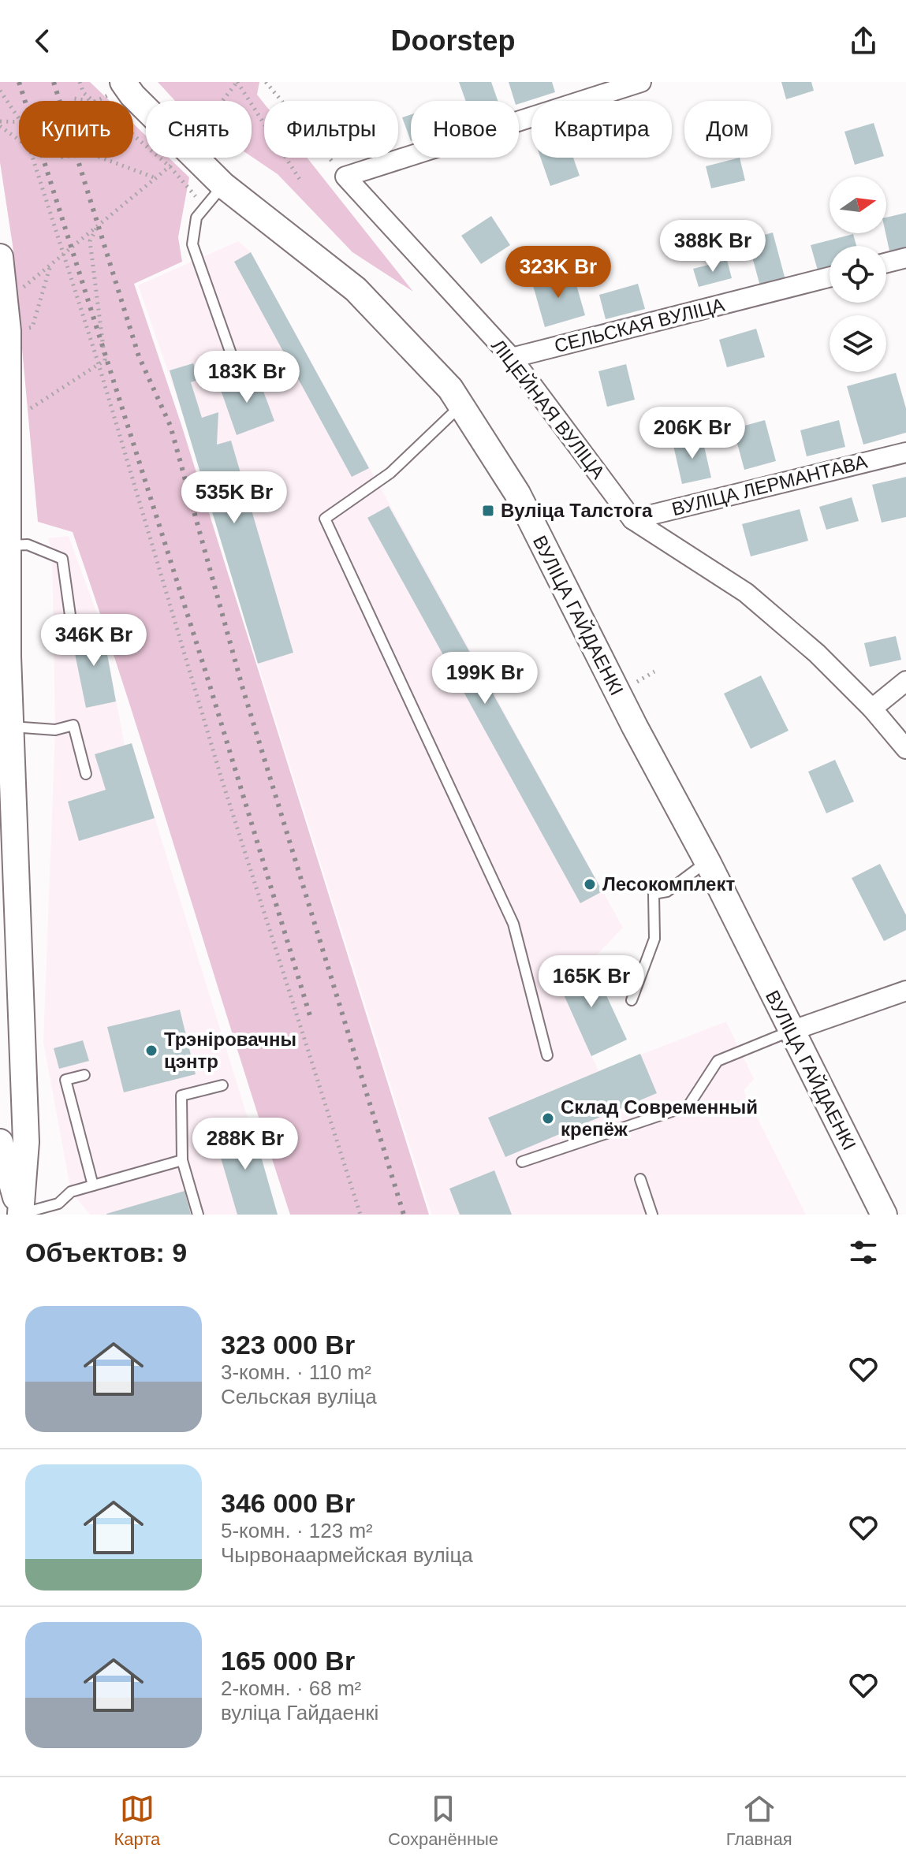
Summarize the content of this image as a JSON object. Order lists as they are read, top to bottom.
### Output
{
  "streets": {
    "street": [
      "СЕЛЬСКАЯ ВУЛІЦА",
      "ЛІЦЕЙНАЯ ВУЛІЦА",
      "ВУЛІЦА ЛЕРМАНТАВА",
      "ВУЛІЦА ГАЙДАЕНКІ"
    ]
  },
  "crossings": [
    ["СЕЛЬСКАЯ ВУЛІЦА", "ЛІЦЕЙНАЯ ВУЛІЦА"],
    ["ЛІЦЕЙНАЯ ВУЛІЦА", "ВУЛІЦА ЛЕРМАНТАВА"]
  ],
  "places": {
    "transit": ["Вуліца Талстога"],
    "other": ["Лесокомплект", "Трэніровачны цэнтр", "Склад Современный крепёж"]
  },
  "north": "right",
  "page": {
    "header": "Doorstep",
    "chip": [
      "Купить",
      "Снять",
      "Фильтры",
      "Новое",
      "Квартира",
      "Дом"
    ],
    "price": [
      "388K Br",
      "323K Br",
      "183K Br",
      "206K Br",
      "535K Br",
      "346K Br",
      "199K Br",
      "165K Br",
      "288K Br"
    ],
    "heading": "Объектов: 9",
    "list": [
      {
        "name": "323 000 Br",
        "note": "3-комн. · 110 m² · Сельская вуліца"
      },
      {
        "name": "346 000 Br",
        "note": "5-комн. · 123 m² · Чырвонаармейская вуліца"
      },
      {
        "name": "165 000 Br",
        "note": "2-комн. · 68 m² · вуліца Гайдаенкі"
      }
    ],
    "tabs": ["Карта", "Сохранённые", "Главная"]
  }
}
